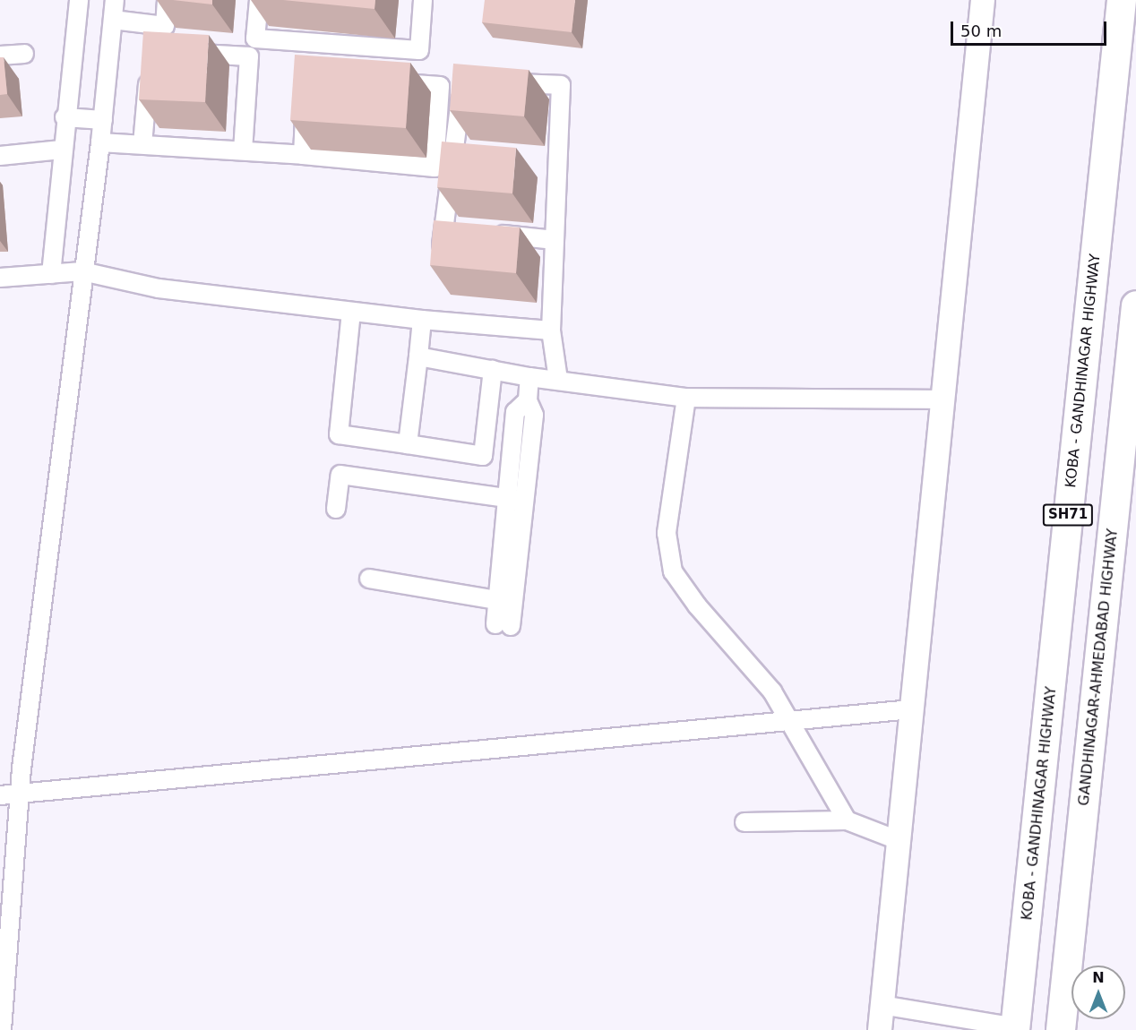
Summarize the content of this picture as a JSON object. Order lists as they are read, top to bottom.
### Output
{
  "streets": {
    "main road": ["KOBA - GANDHINAGAR HIGHWAY", "SH71", "GANDHINAGAR-AHMEDABAD HIGHWAY"]
  },
  "scale_bar": "50 m",
  "north": "top"
}
